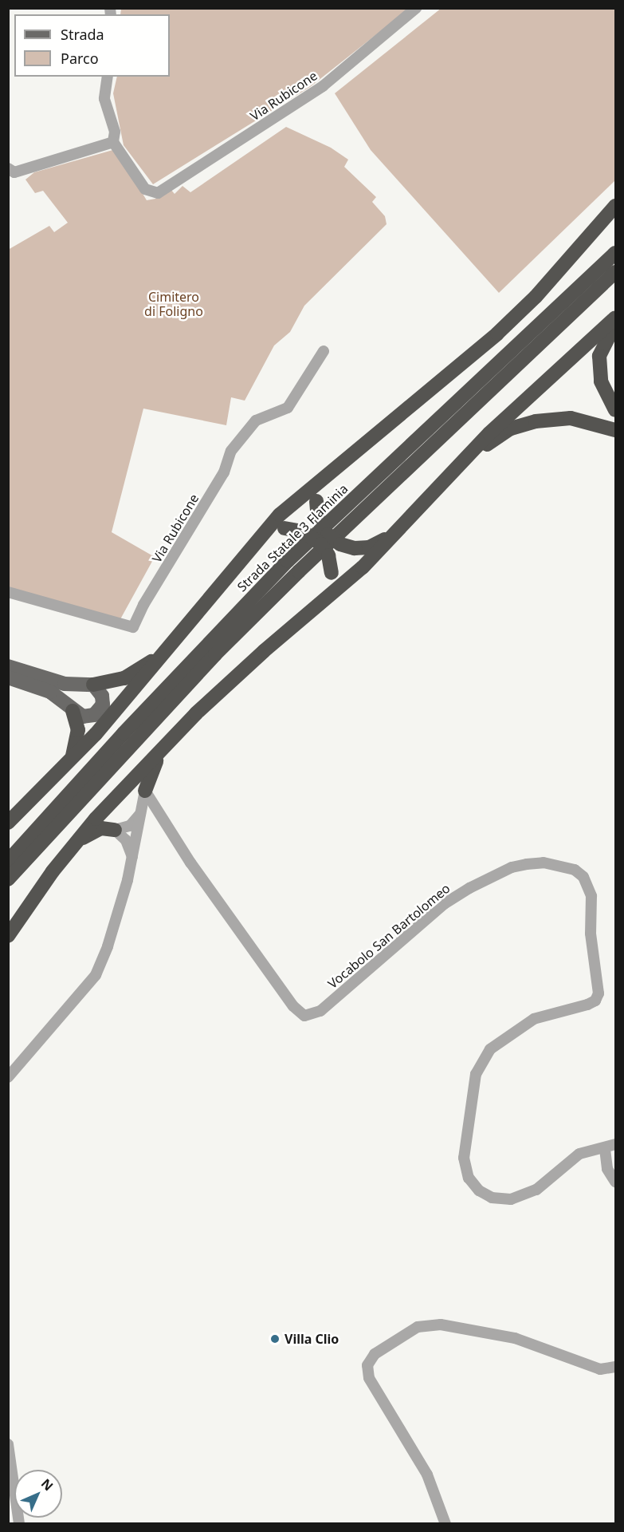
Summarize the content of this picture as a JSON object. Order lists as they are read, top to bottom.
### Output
{
  "streets": {
    "highway": ["Strada Statale 3 Flaminia"],
    "street": ["Via Rubicone", "Vocabolo San Bartolomeo"]
  },
  "parks": ["Cimitero di Foligno"],
  "places": ["Villa Clio"],
  "legend": ["Strada", "Parco"],
  "north": "top right"
}
